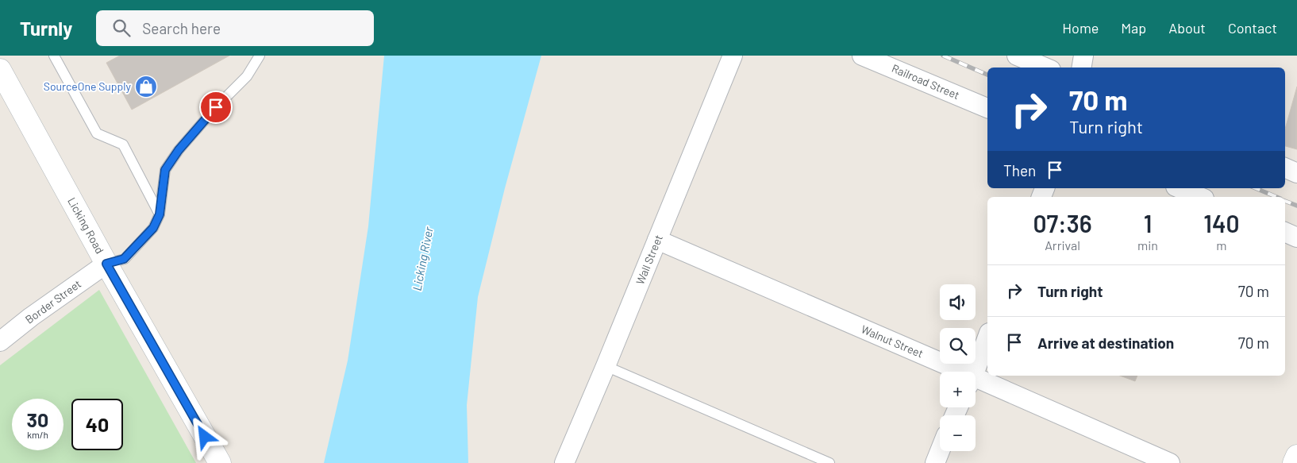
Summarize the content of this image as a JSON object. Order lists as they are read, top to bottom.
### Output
{
  "streets": {
    "street": [
      "Railroad Street",
      "Licking Road",
      "Wall Street",
      "Border Street",
      "Walnut Street"
    ]
  },
  "crossings": [
    ["Licking Road", "Border Street"],
    ["Wall Street", "Walnut Street"]
  ],
  "water": ["Licking River"],
  "places": {
    "shop": ["SourceOne Supply"]
  },
  "page": {
    "header": "Turnly",
    "search": "Search here",
    "nav": [
      "Home",
      "Map",
      "About",
      "Contact"
    ],
    "turn": ["70 m", "Turn right"],
    "then": "Then",
    "eta": [
      "07:36",
      "Arrival",
      "1",
      "min",
      "140",
      "m"
    ],
    "list": [
      {
        "name": "Turn right",
        "value": "70 m"
      },
      {
        "name": "Arrive at destination",
        "value": "70 m"
      }
    ],
    "map_buttons": ["+", "−"],
    "speed": "30 km/h",
    "limit": "40"
  }
}
